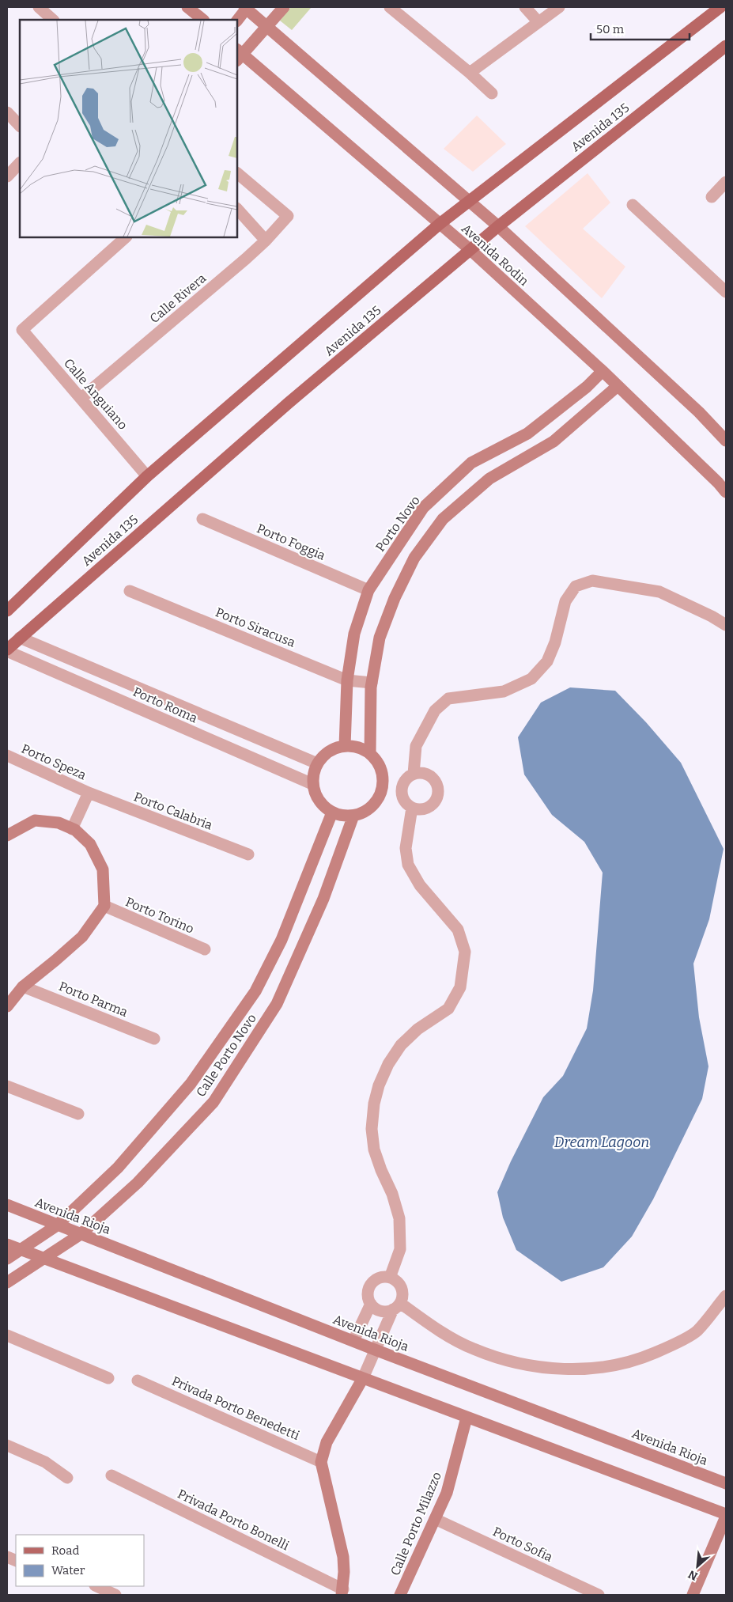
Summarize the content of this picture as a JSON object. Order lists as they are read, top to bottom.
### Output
{
  "streets": {
    "main road": ["Avenida 135"],
    "street": [
      "Avenida Rodin",
      "Calle Rivera",
      "Calle Anguiano",
      "Porto Novo",
      "Porto Foggia",
      "Porto Siracusa",
      "Porto Roma",
      "Porto Speza",
      "Porto Calabria",
      "Porto Torino",
      "Porto Parma",
      "Calle Porto Novo",
      "Avenida Rioja",
      "Privada Porto Benedetti",
      "Privada Porto Bonelli",
      "Calle Porto Milazzo",
      "Porto Sofia"
    ]
  },
  "crossings": [
    ["Avenida 135", "Avenida Rodin"],
    ["Avenida 135", "Calle Anguiano"],
    ["Avenida 135", "Porto Roma"],
    ["Avenida Rodin", "Porto Novo"],
    ["Calle Rivera", "Calle Anguiano"],
    ["Porto Novo", "Porto Foggia"],
    ["Porto Novo", "Porto Siracusa"],
    ["Porto Novo", "Porto Roma"],
    ["Porto Novo", "Calle Porto Novo"],
    ["Porto Roma", "Calle Porto Novo"],
    ["Porto Speza", "Porto Calabria"],
    ["Calle Porto Novo", "Avenida Rioja"],
    ["Calle Porto Milazzo", "Porto Sofia"]
  ],
  "water": ["Dream Lagoon"],
  "legend": ["Road", "Water"],
  "scale_bar": "50 m",
  "north": "bottom left"
}
